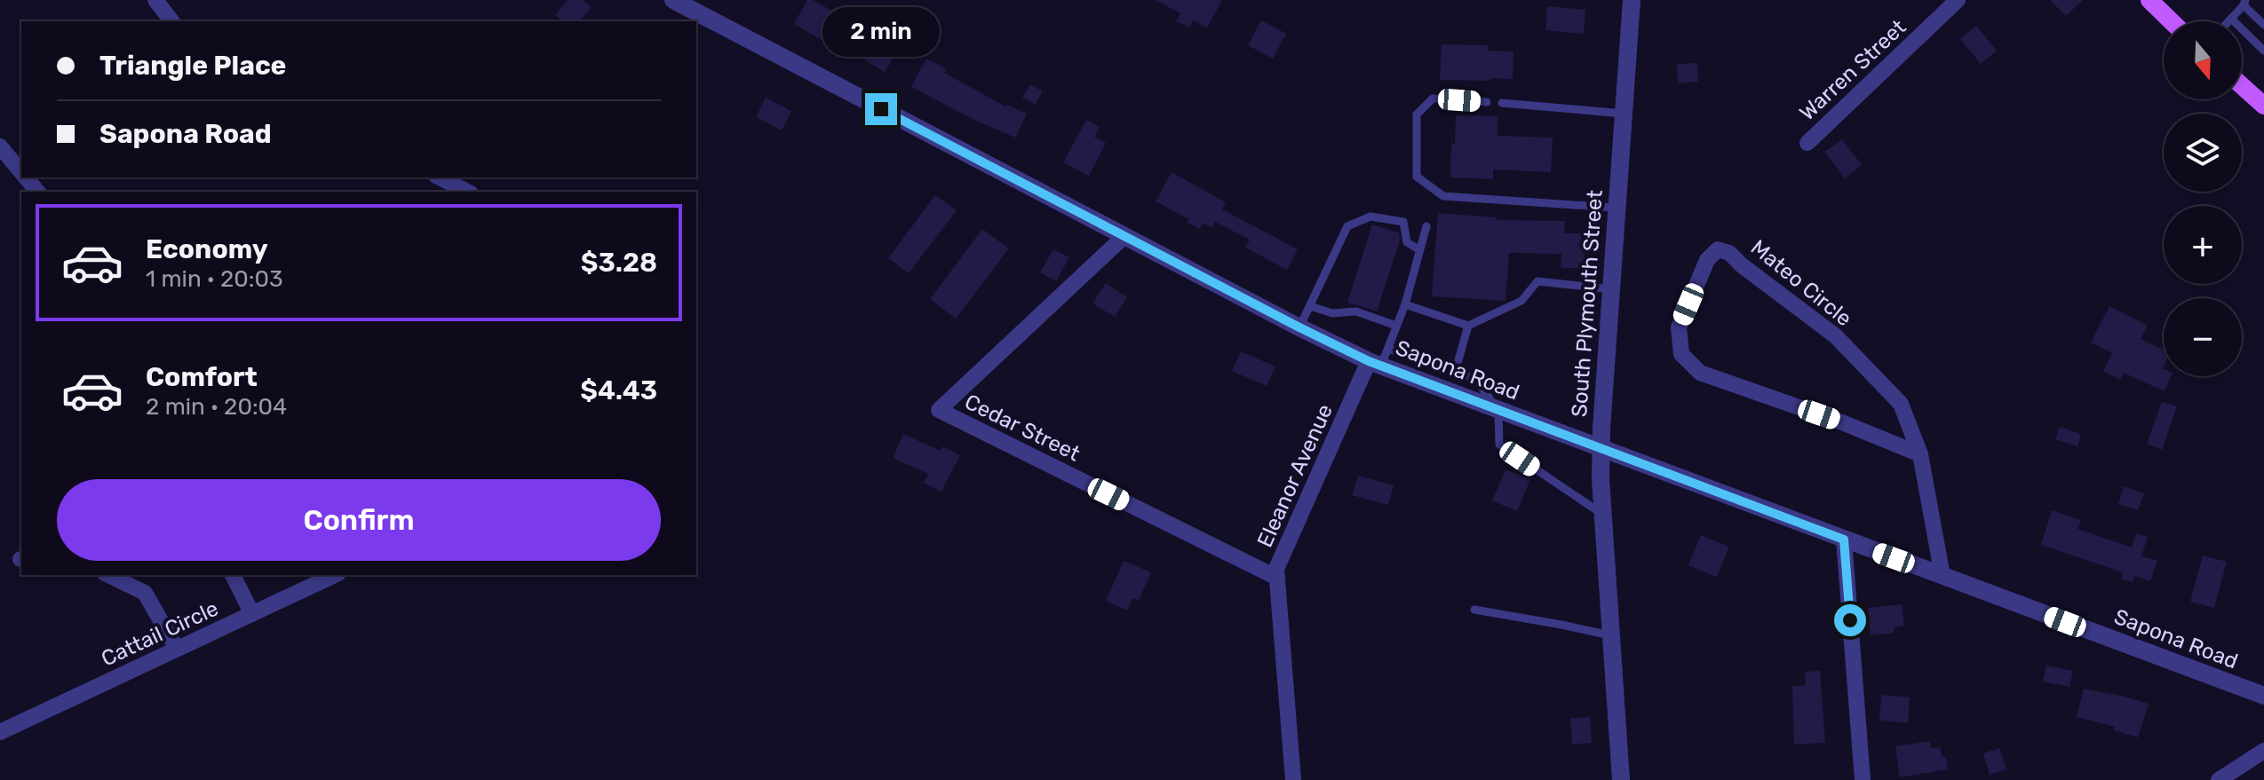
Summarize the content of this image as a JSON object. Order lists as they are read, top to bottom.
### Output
{
  "streets": {
    "street": [
      "Warren Street",
      "Mateo Circle",
      "South Plymouth Street",
      "Sapona Road",
      "Cedar Street",
      "Eleanor Avenue",
      "Cattail Circle"
    ]
  },
  "crossings": [
    ["Mateo Circle", "Sapona Road"],
    ["South Plymouth Street", "Sapona Road"],
    ["Sapona Road", "Cedar Street"],
    ["Sapona Road", "Eleanor Avenue"],
    ["Cedar Street", "Eleanor Avenue"]
  ],
  "north": "bottom",
  "page": {
    "bubble": "2 min",
    "map_buttons": ["+", "−"],
    "banner": ["Triangle Place", "Sapona Road"],
    "list": [
      {
        "name": "Economy",
        "note": "1 min · 20:03",
        "value": "$3.28"
      },
      {
        "name": "Comfort",
        "note": "2 min · 20:04",
        "value": "$4.43"
      }
    ],
    "buttons": "Confirm"
  }
}
